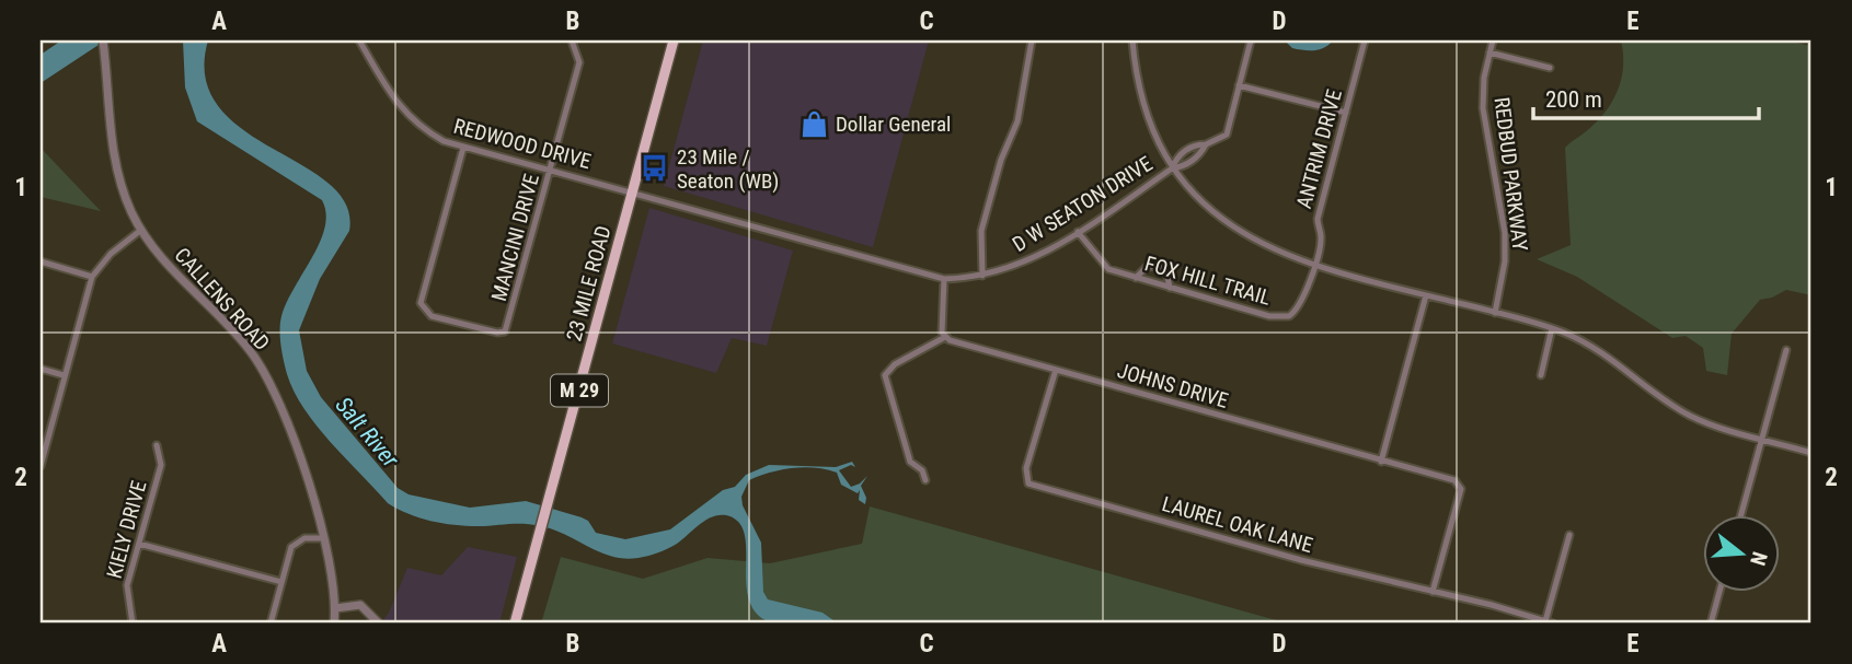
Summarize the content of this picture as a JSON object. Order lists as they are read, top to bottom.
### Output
{
  "streets": {
    "main road": ["23 MILE ROAD", "M 29"],
    "street": [
      "REDWOOD DRIVE",
      "ANTRIM DRIVE",
      "REDBUD PARKWAY",
      "D W SEATON DRIVE",
      "MANCINI DRIVE",
      "FOX HILL TRAIL",
      "CALLENS ROAD",
      "JOHNS DRIVE",
      "LAUREL OAK LANE",
      "KIELY DRIVE"
    ]
  },
  "crossings": [
    ["REDWOOD DRIVE", "D W SEATON DRIVE"],
    ["REDWOOD DRIVE", "MANCINI DRIVE"],
    ["REDWOOD DRIVE", "23 MILE ROAD"],
    ["ANTRIM DRIVE", "D W SEATON DRIVE"],
    ["ANTRIM DRIVE", "FOX HILL TRAIL"],
    ["REDBUD PARKWAY", "D W SEATON DRIVE"],
    ["D W SEATON DRIVE", "FOX HILL TRAIL"],
    ["D W SEATON DRIVE", "23 MILE ROAD"],
    ["JOHNS DRIVE", "LAUREL OAK LANE"]
  ],
  "water": ["Salt River"],
  "places": {
    "shop": ["Dollar General"],
    "bus stop": ["23 Mile / Seaton (WB)"]
  },
  "scale_bar": "200 m",
  "north": "right",
  "grid": {
    "columns": [
      "A",
      "B",
      "C",
      "D",
      "E"
    ],
    "rows": ["1", "2"]
  }
}
